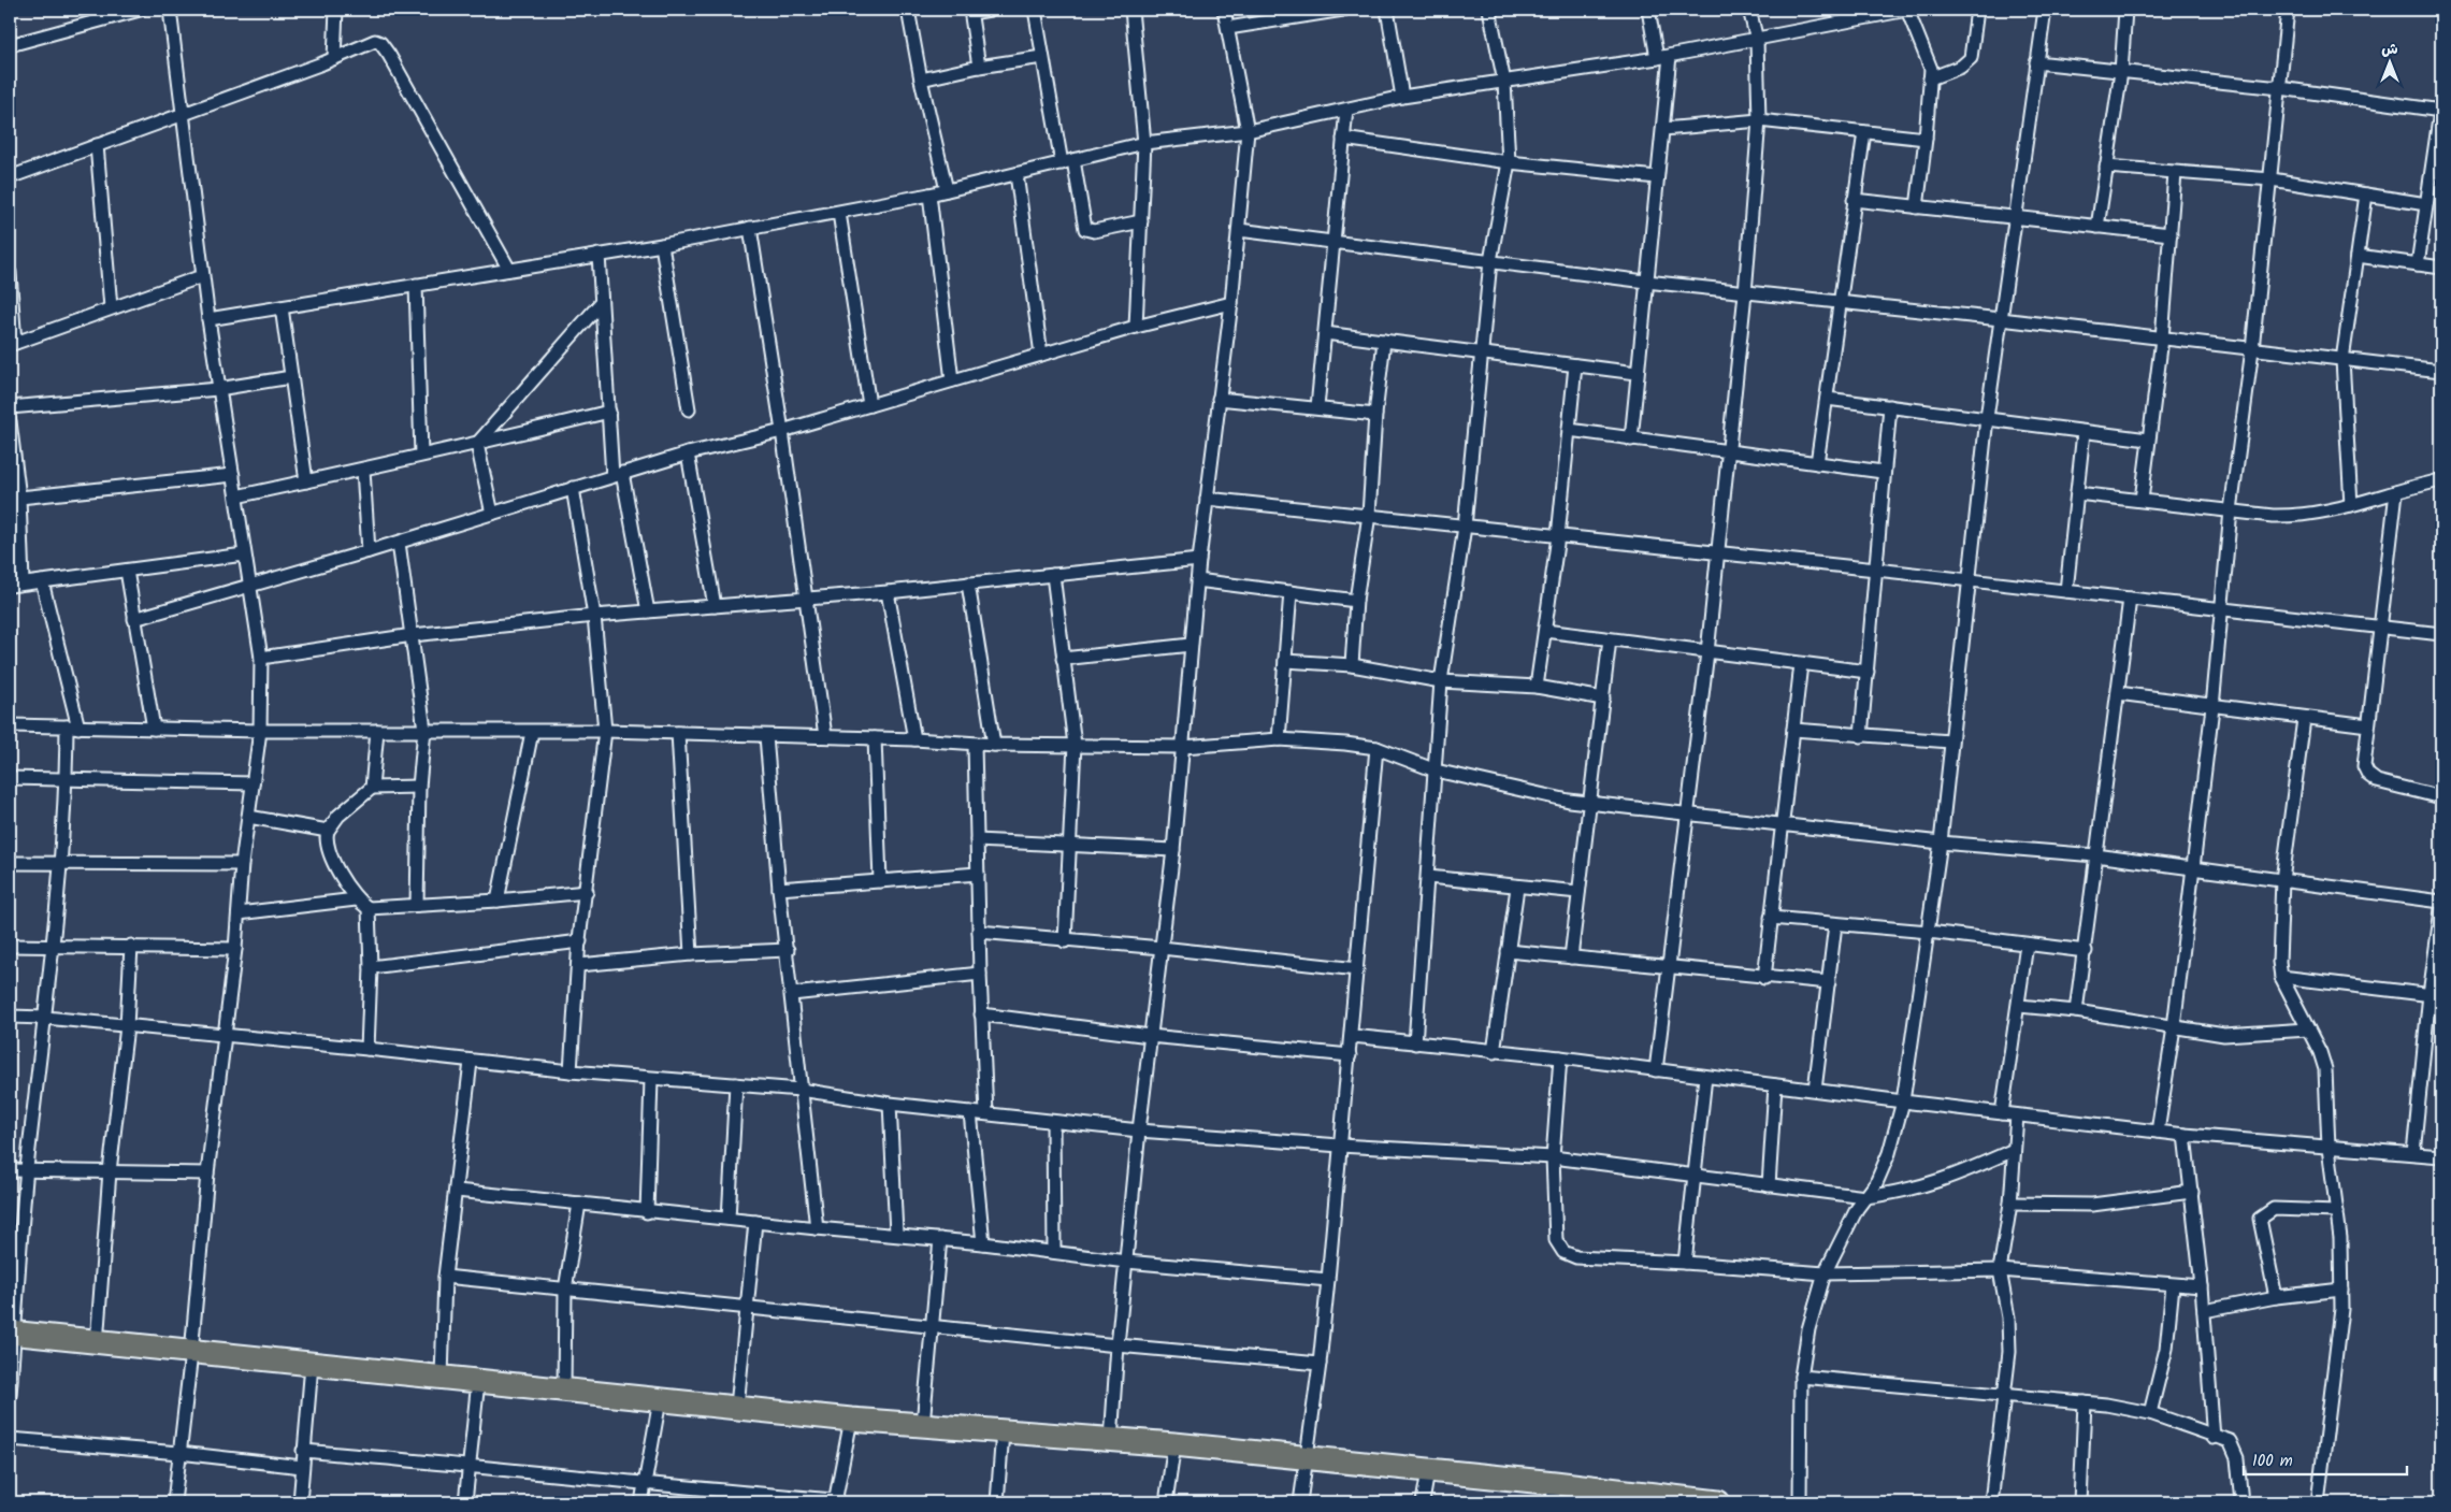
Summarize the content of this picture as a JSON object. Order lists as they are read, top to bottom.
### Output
{
  "scale_bar": "100 m",
  "north": "top"
}
